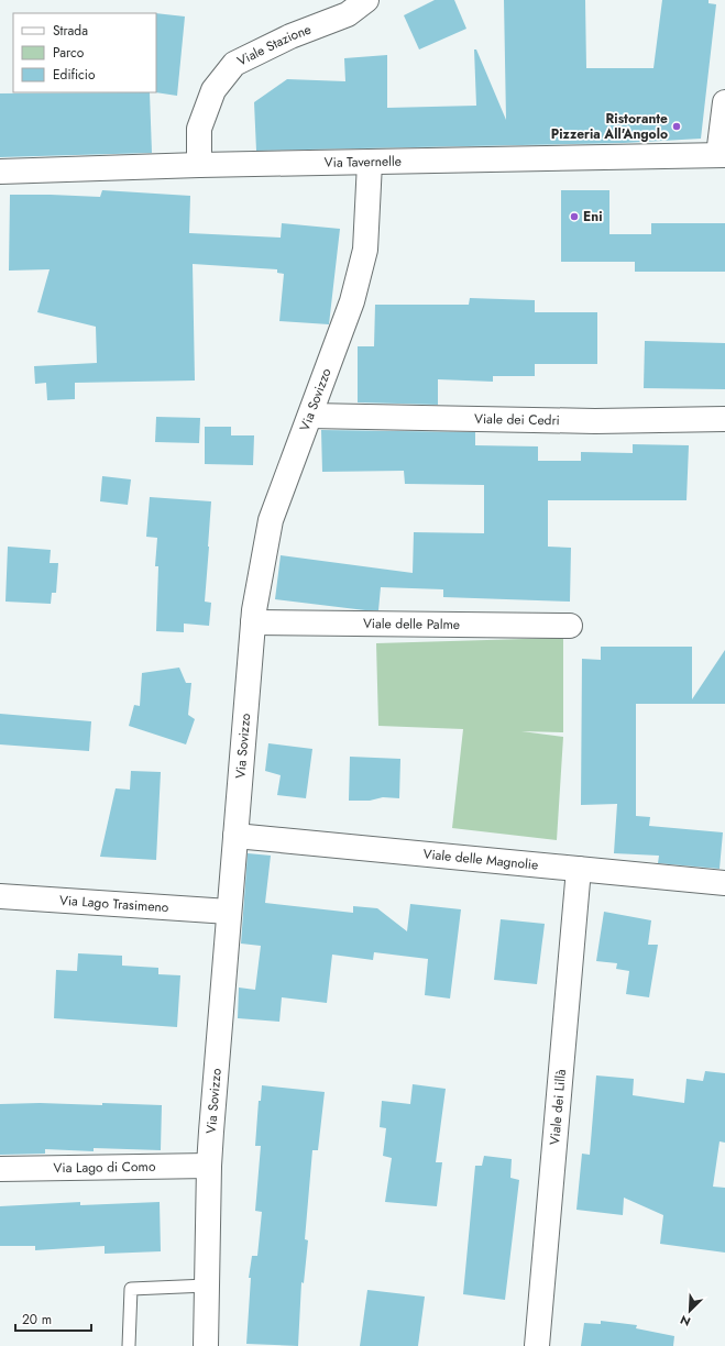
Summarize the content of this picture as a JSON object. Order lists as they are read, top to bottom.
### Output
{
  "streets": {
    "street": [
      "Viale Stazione",
      "Via Tavernelle",
      "Via Sovizzo",
      "Viale dei Cedri",
      "Viale delle Palme",
      "Viale delle Magnolie",
      "Via Lago Trasimeno",
      "Viale dei Lillà",
      "Via Lago di Como"
    ]
  },
  "crossings": [
    ["Viale Stazione", "Via Tavernelle"],
    ["Via Tavernelle", "Via Sovizzo"],
    ["Via Sovizzo", "Viale dei Cedri"],
    ["Via Sovizzo", "Viale delle Palme"],
    ["Via Sovizzo", "Viale delle Magnolie"],
    ["Via Sovizzo", "Via Lago Trasimeno"],
    ["Via Sovizzo", "Via Lago di Como"],
    ["Viale delle Magnolie", "Viale dei Lillà"]
  ],
  "places": ["Ristorante Pizzeria All'Angolo", "Eni"],
  "legend": ["Strada", "Parco", "Edificio"],
  "scale_bar": "20 m",
  "north": "bottom left"
}
